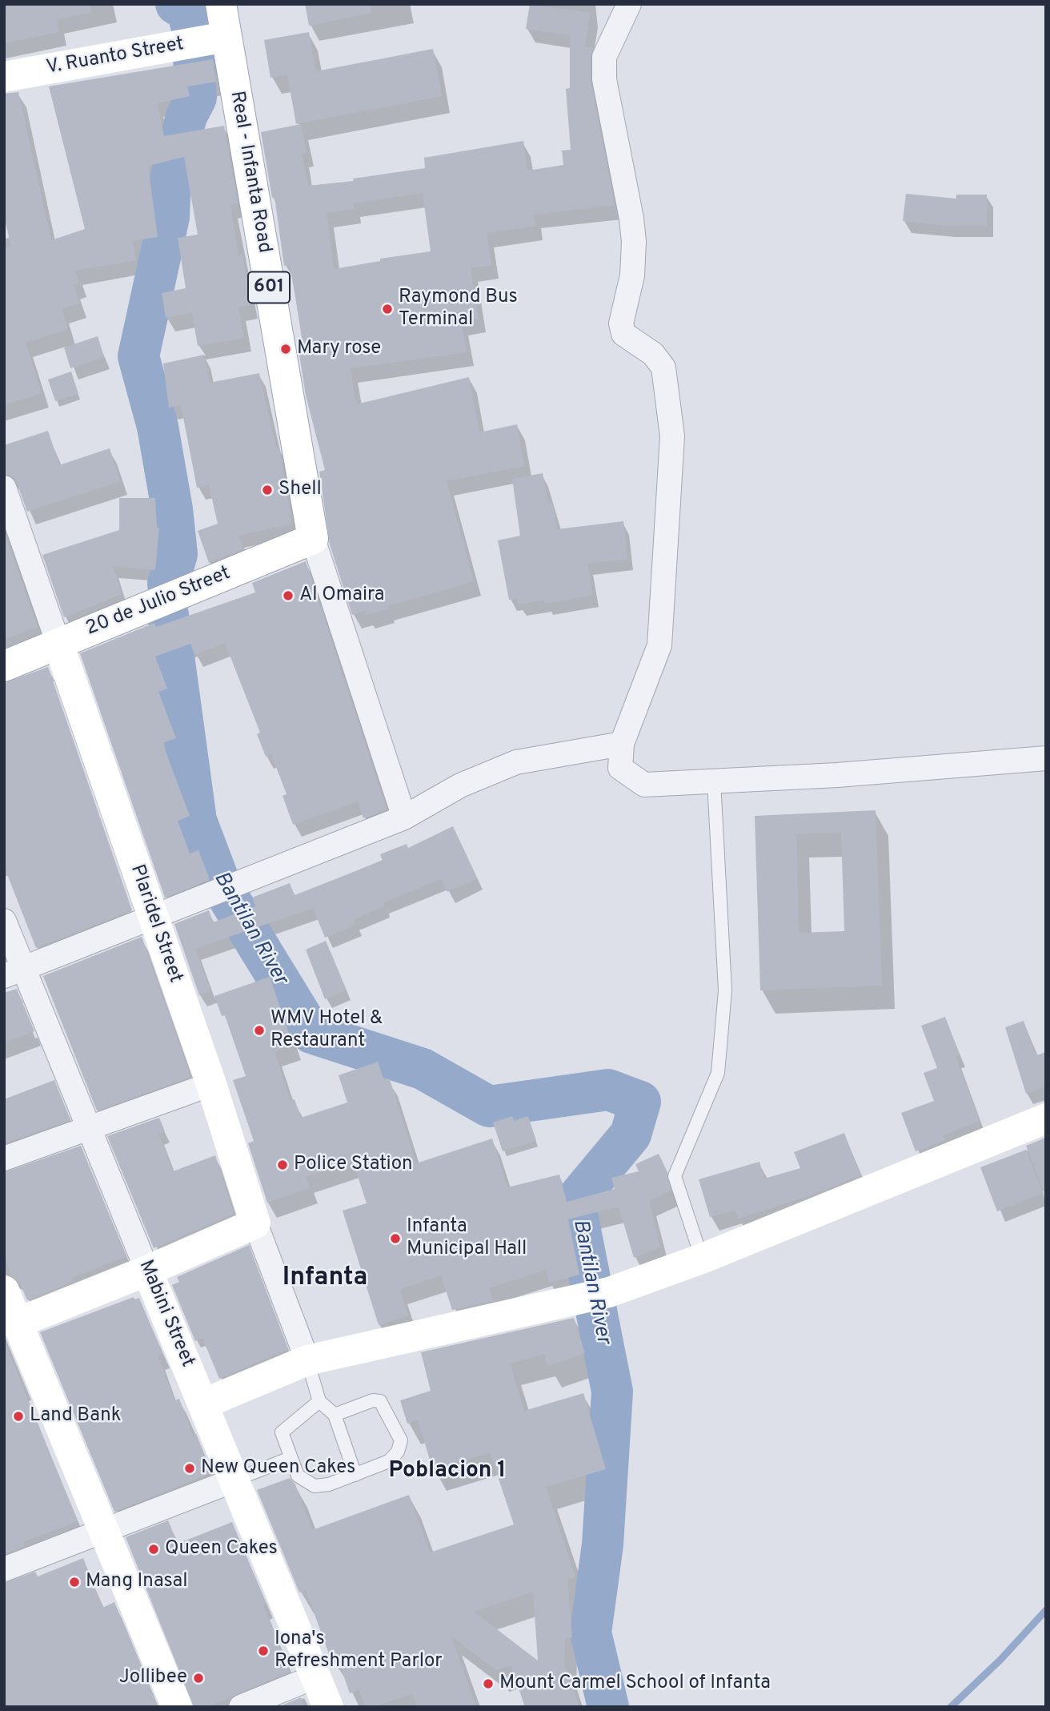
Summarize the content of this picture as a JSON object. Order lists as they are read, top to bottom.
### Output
{
  "streets": {
    "street": [
      "V. Ruanto Street",
      "Real - Infanta Road",
      "601",
      "20 de Julio Street",
      "Plaridel Street",
      "Mabini Street"
    ]
  },
  "crossings": [
    ["V. Ruanto Street", "Real - Infanta Road"],
    ["Real - Infanta Road", "20 de Julio Street"],
    ["20 de Julio Street", "Plaridel Street"]
  ],
  "districts": ["Infanta", "Poblacion 1"],
  "water": ["Bantilan River"],
  "places": [
    "Raymond Bus Terminal",
    "Mary rose",
    "Shell",
    "Al Omaira",
    "WMV Hotel & Restaurant",
    "Police Station",
    "Infanta Municipal Hall",
    "Land Bank",
    "New Queen Cakes",
    "Queen Cakes",
    "Mang Inasal",
    "Iona's Refreshment Parlor",
    "Jollibee",
    "Mount Carmel School of Infanta"
  ]
}
